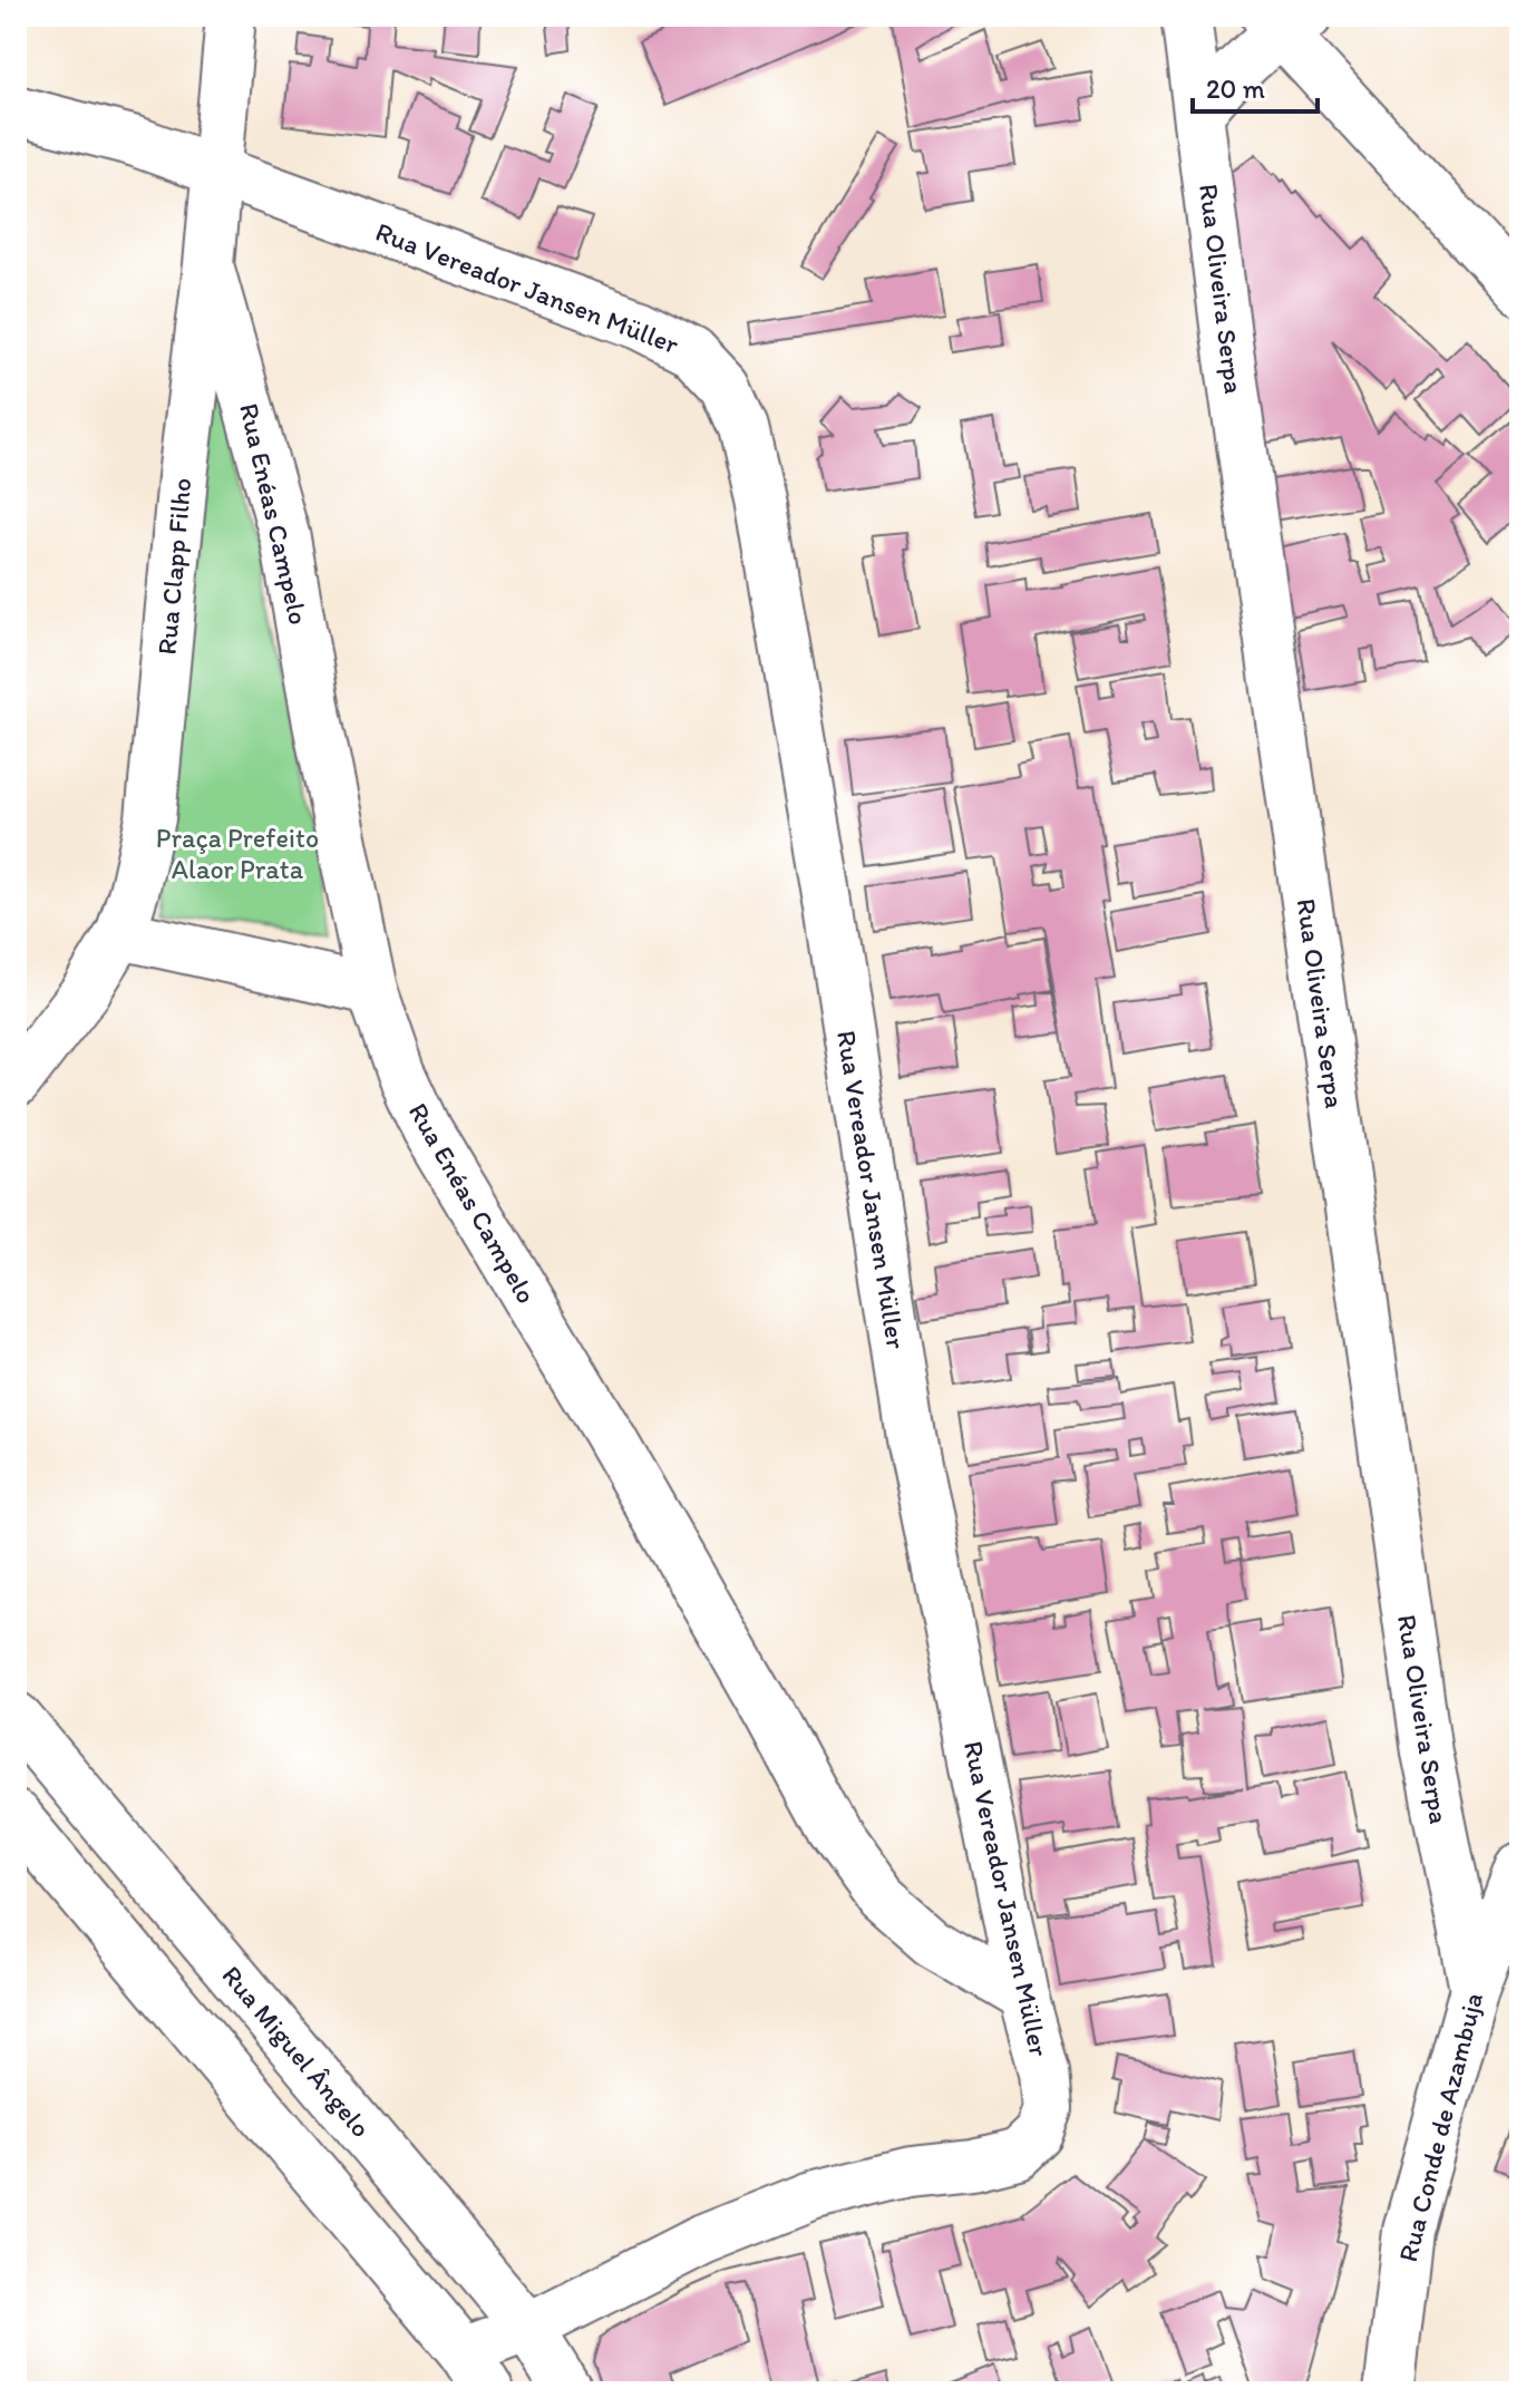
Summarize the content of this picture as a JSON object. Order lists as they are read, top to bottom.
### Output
{
  "streets": {
    "street": [
      "Rua Vereador Jansen Müller",
      "Rua Oliveira Serpa",
      "Rua Enéas Campelo",
      "Rua Clapp Filho",
      "Rua Miguel Ângelo",
      "Rua Conde de Azambuja"
    ]
  },
  "crossings": [
    ["Rua Vereador Jansen Müller", "Rua Enéas Campelo"],
    ["Rua Vereador Jansen Müller", "Rua Clapp Filho"],
    ["Rua Vereador Jansen Müller", "Rua Miguel Ângelo"],
    ["Rua Oliveira Serpa", "Rua Conde de Azambuja"],
    ["Rua Enéas Campelo", "Rua Clapp Filho"]
  ],
  "parks": ["Praça Prefeito Alaor Prata"],
  "scale_bar": "20 m"
}
